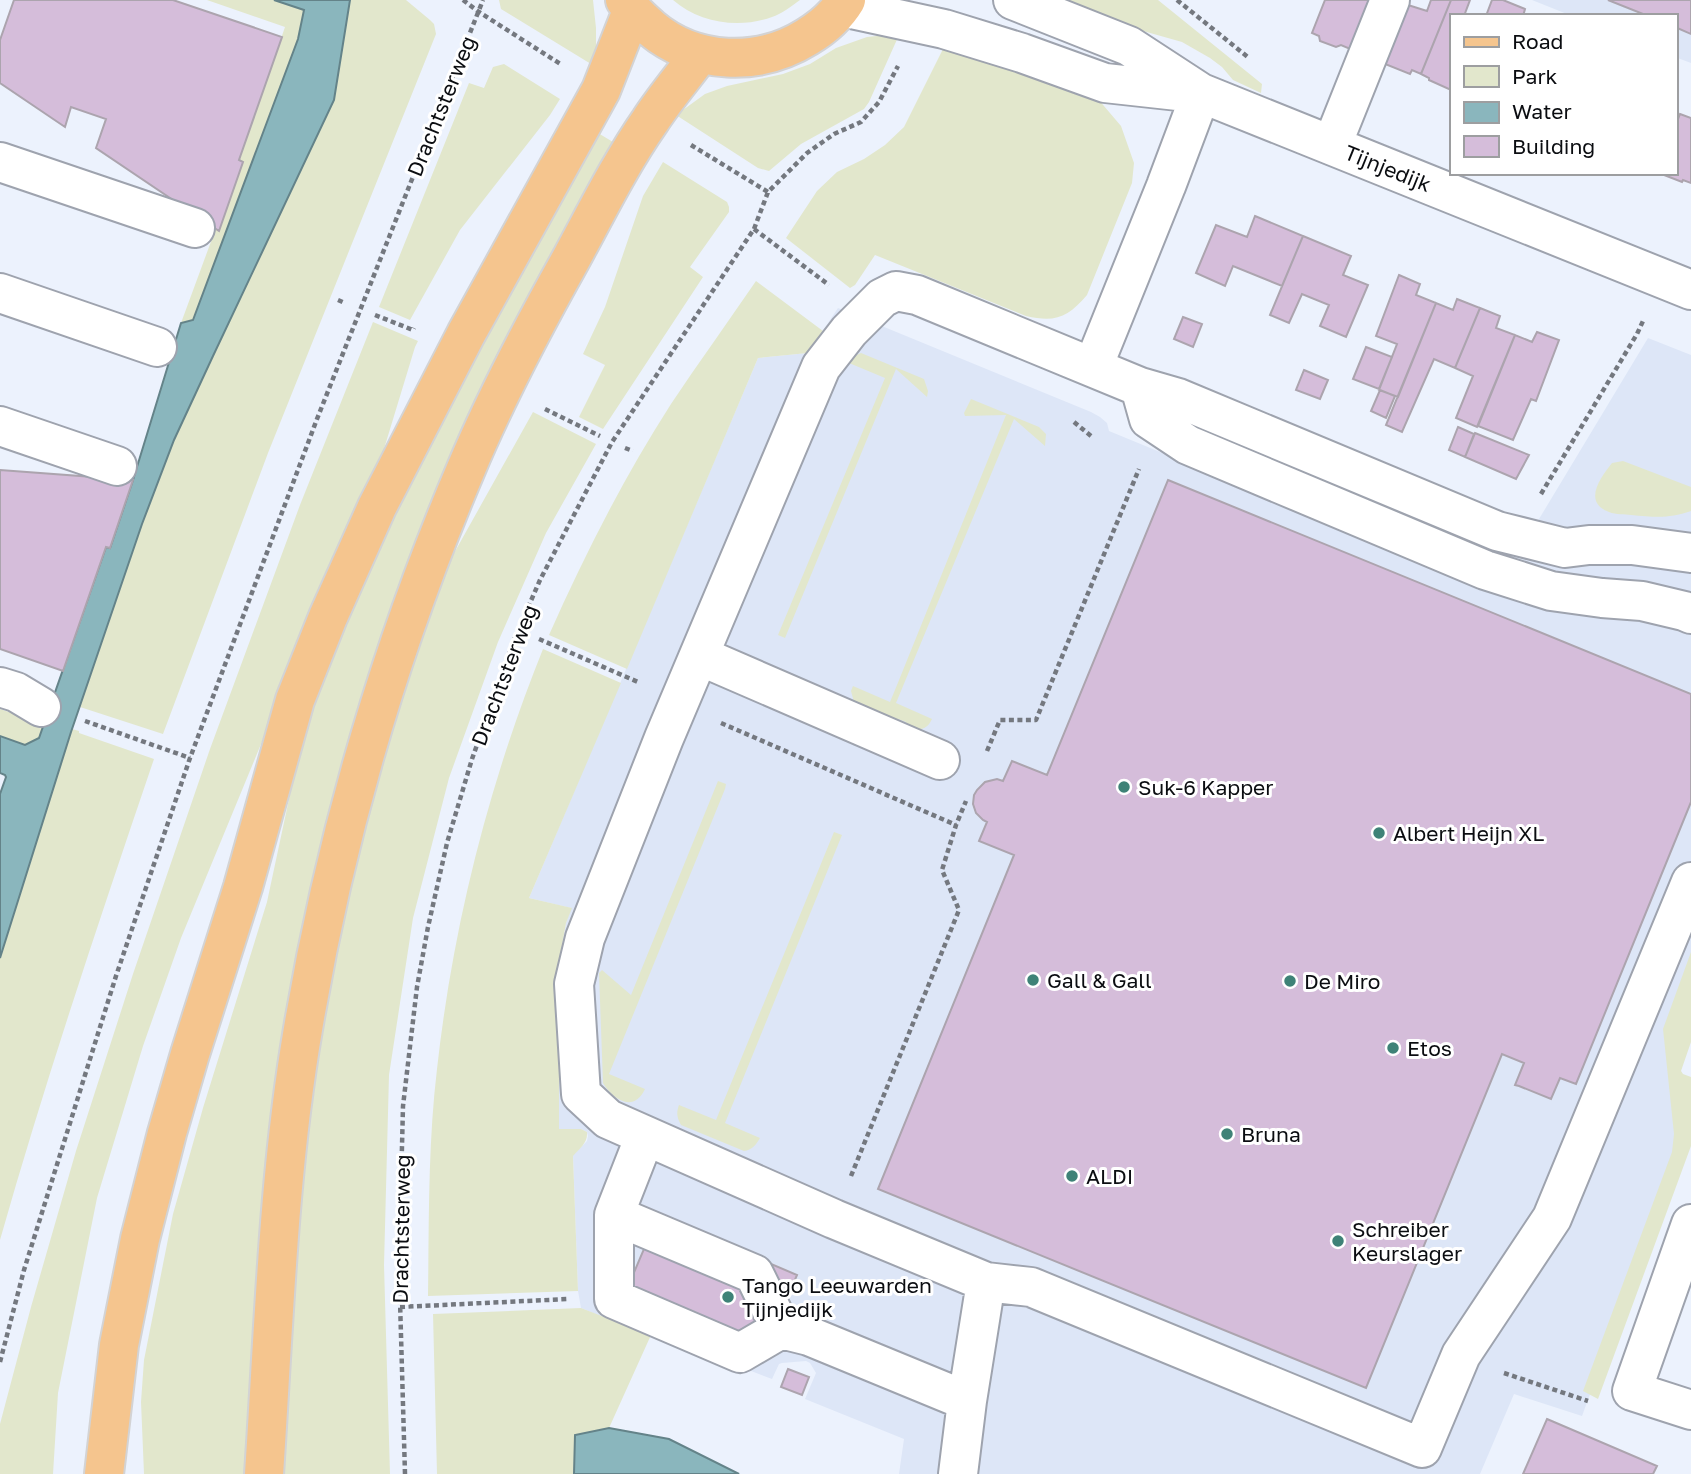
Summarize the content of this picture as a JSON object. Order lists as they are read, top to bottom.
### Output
{
  "streets": {
    "street": ["Tijnjedijk"],
    "path": ["Drachtsterweg"]
  },
  "crossings": [
    ["Drachtsterweg", "Tijnjedijk"]
  ],
  "places": [
    "Suk-6 Kapper",
    "Albert Heijn XL",
    "Gall & Gall",
    "De Miro",
    "Etos",
    "Bruna",
    "ALDI",
    "Schreiber Keurslager",
    "Tango Leeuwarden Tijnjedijk"
  ],
  "legend": [
    "Road",
    "Park",
    "Water",
    "Building"
  ]
}
